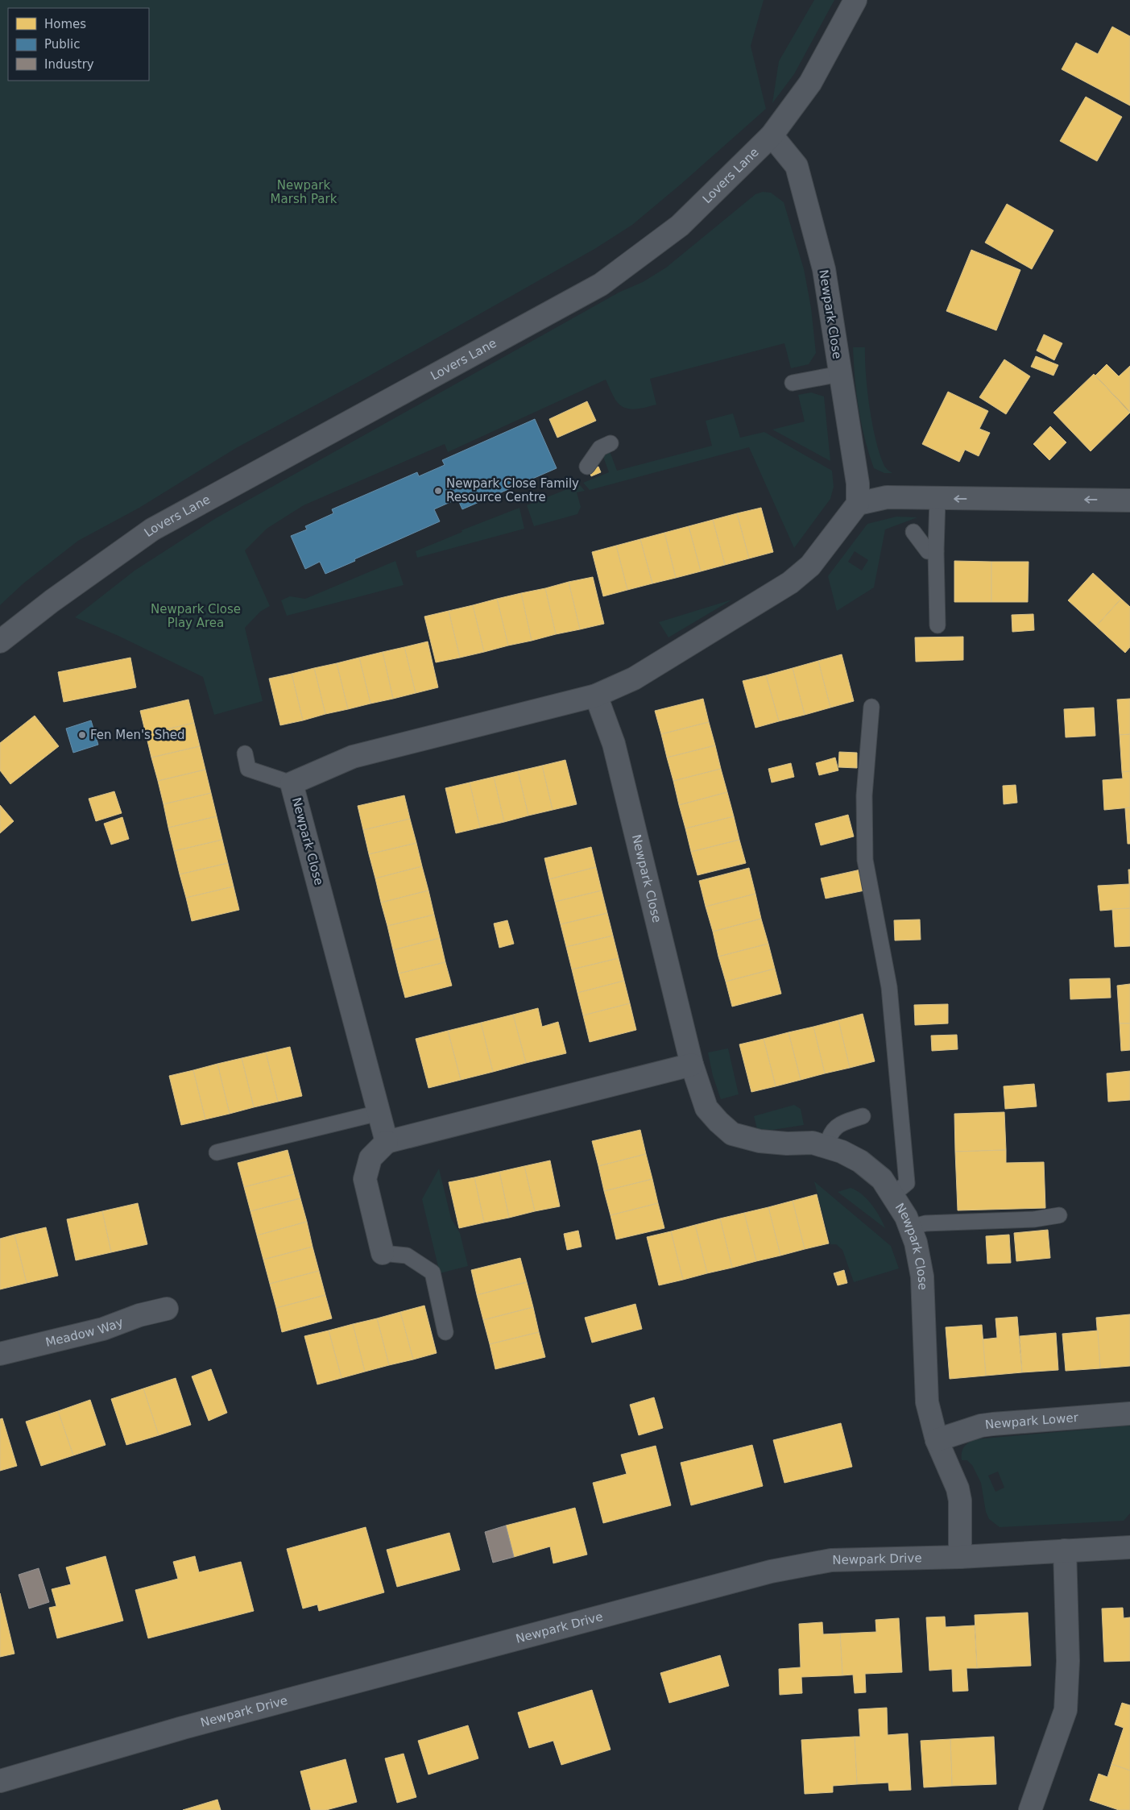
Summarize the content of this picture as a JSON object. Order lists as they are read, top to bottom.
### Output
{
  "streets": {
    "street": [
      "Lovers Lane",
      "Newpark Close",
      "Meadow Way",
      "Newpark Lower",
      "Newpark Drive"
    ]
  },
  "crossings": [
    ["Lovers Lane", "Newpark Close"],
    ["Newpark Close", "Newpark Lower"],
    ["Newpark Close", "Newpark Drive"]
  ],
  "parks": ["Newpark Marsh Park", "Newpark Close Play Area"],
  "places": ["Newpark Close Family Resource Centre", "Fen Men's Shed"],
  "legend": ["Homes", "Public", "Industry"]
}
